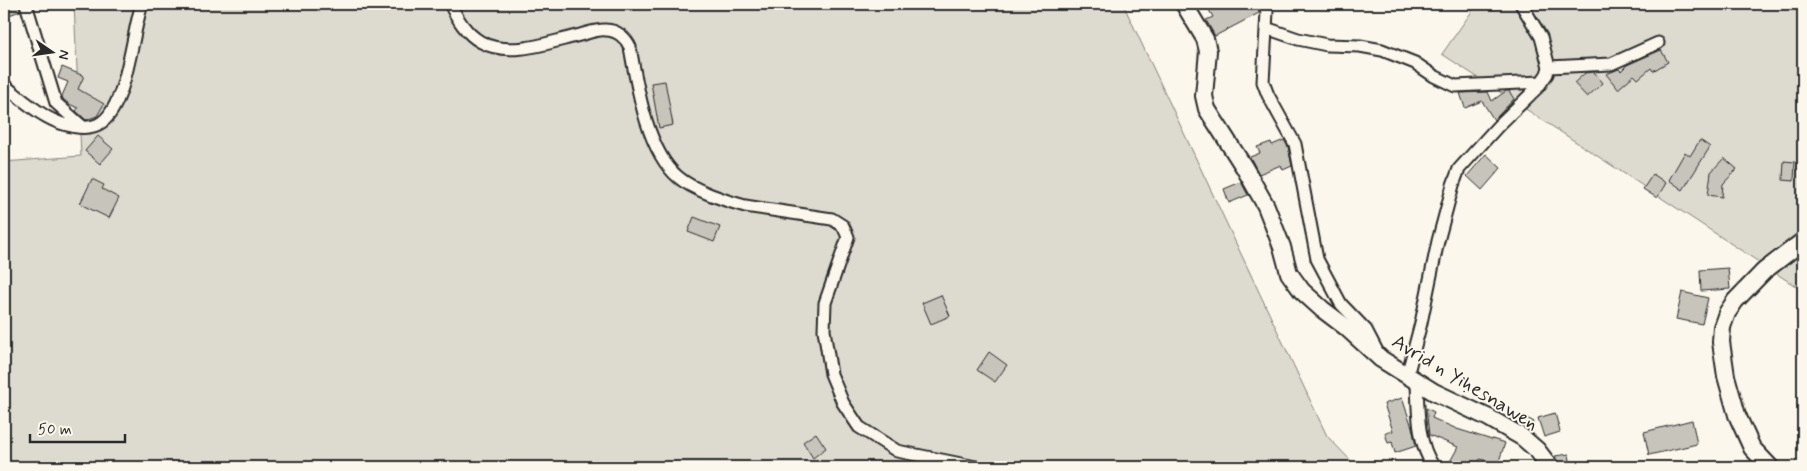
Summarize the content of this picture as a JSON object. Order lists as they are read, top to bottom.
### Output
{
  "streets": {
    "street": ["Avrid n Yiḥesnawen"]
  },
  "scale_bar": "50 m",
  "north": "right"
}
